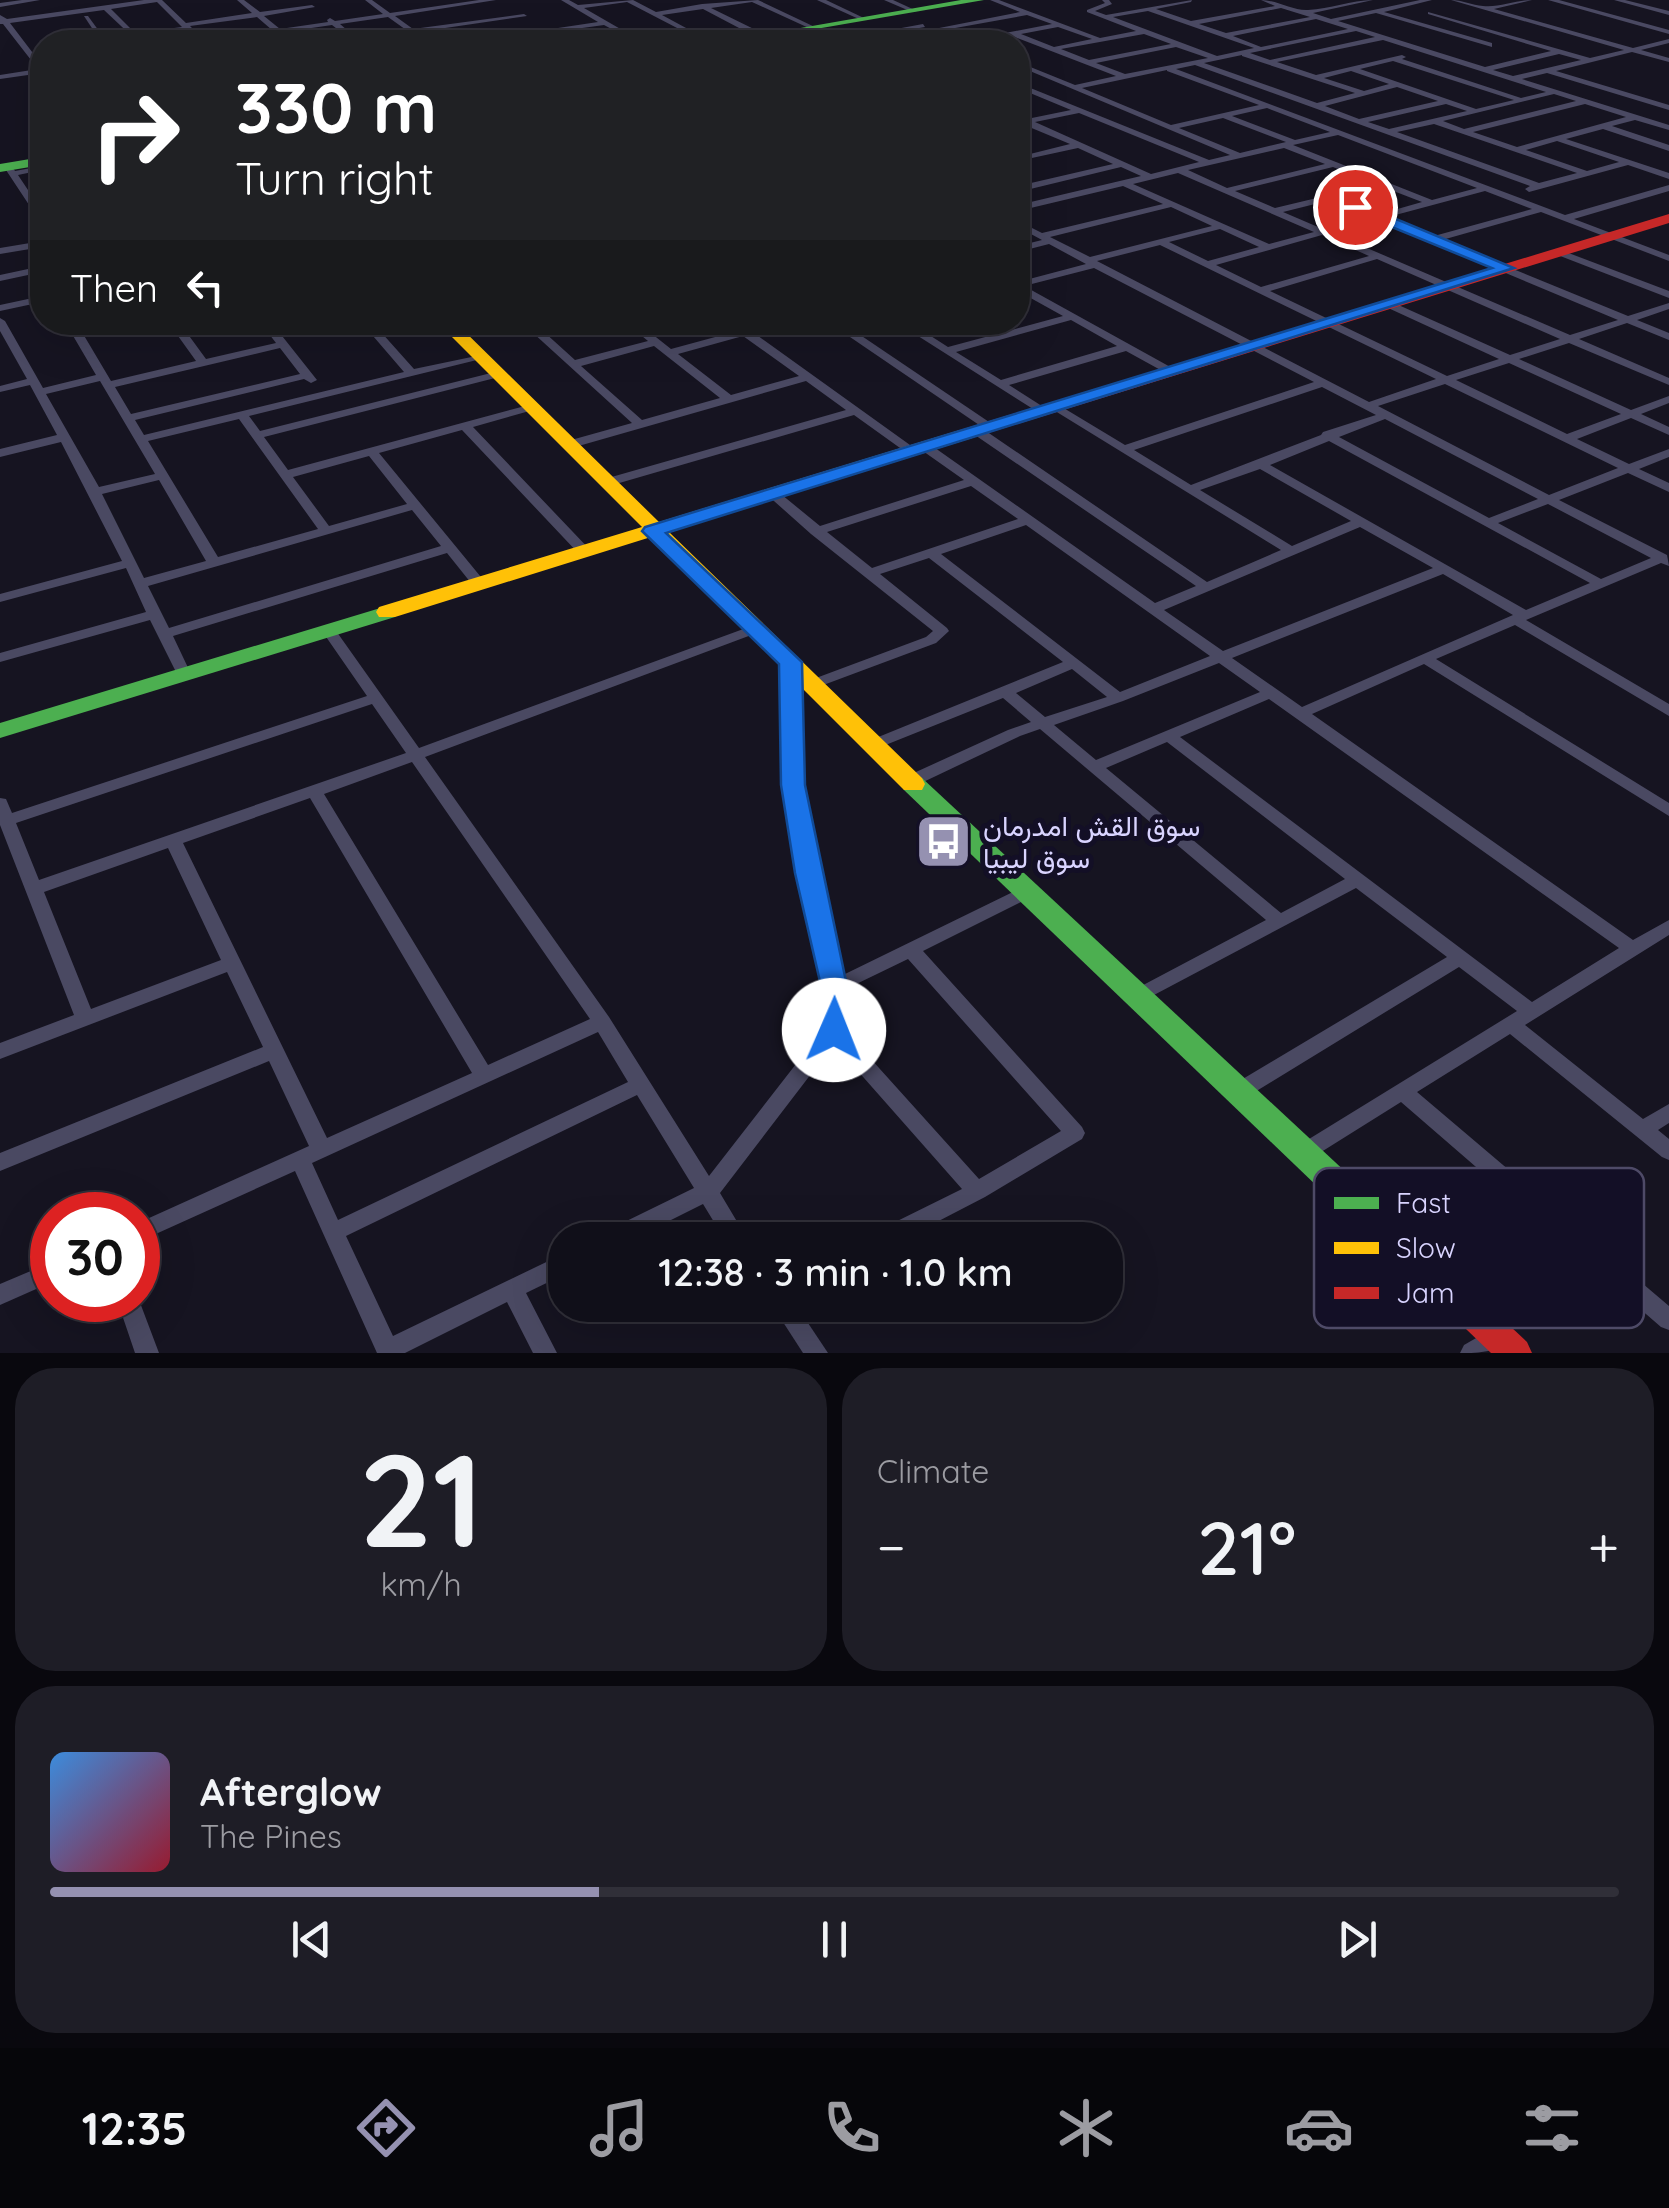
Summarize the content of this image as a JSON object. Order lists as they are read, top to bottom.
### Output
{
  "places": {
    "bus stop": ["سوق القش امدرمان سوق ليبيا"]
  },
  "legend": ["Fast", "Slow", "Jam"],
  "page": {
    "turn": ["330 m", "Turn right"],
    "then": "Then",
    "limit": "30",
    "trip": "12:38 · 3 min · 1.0 km",
    "tile": [
      ["21", "km/h"],
      "Climate"
    ],
    "heat": ["−", "21°", "+"],
    "song": ["Afterglow", "The Pines"],
    "tabs": "12:35"
  }
}
